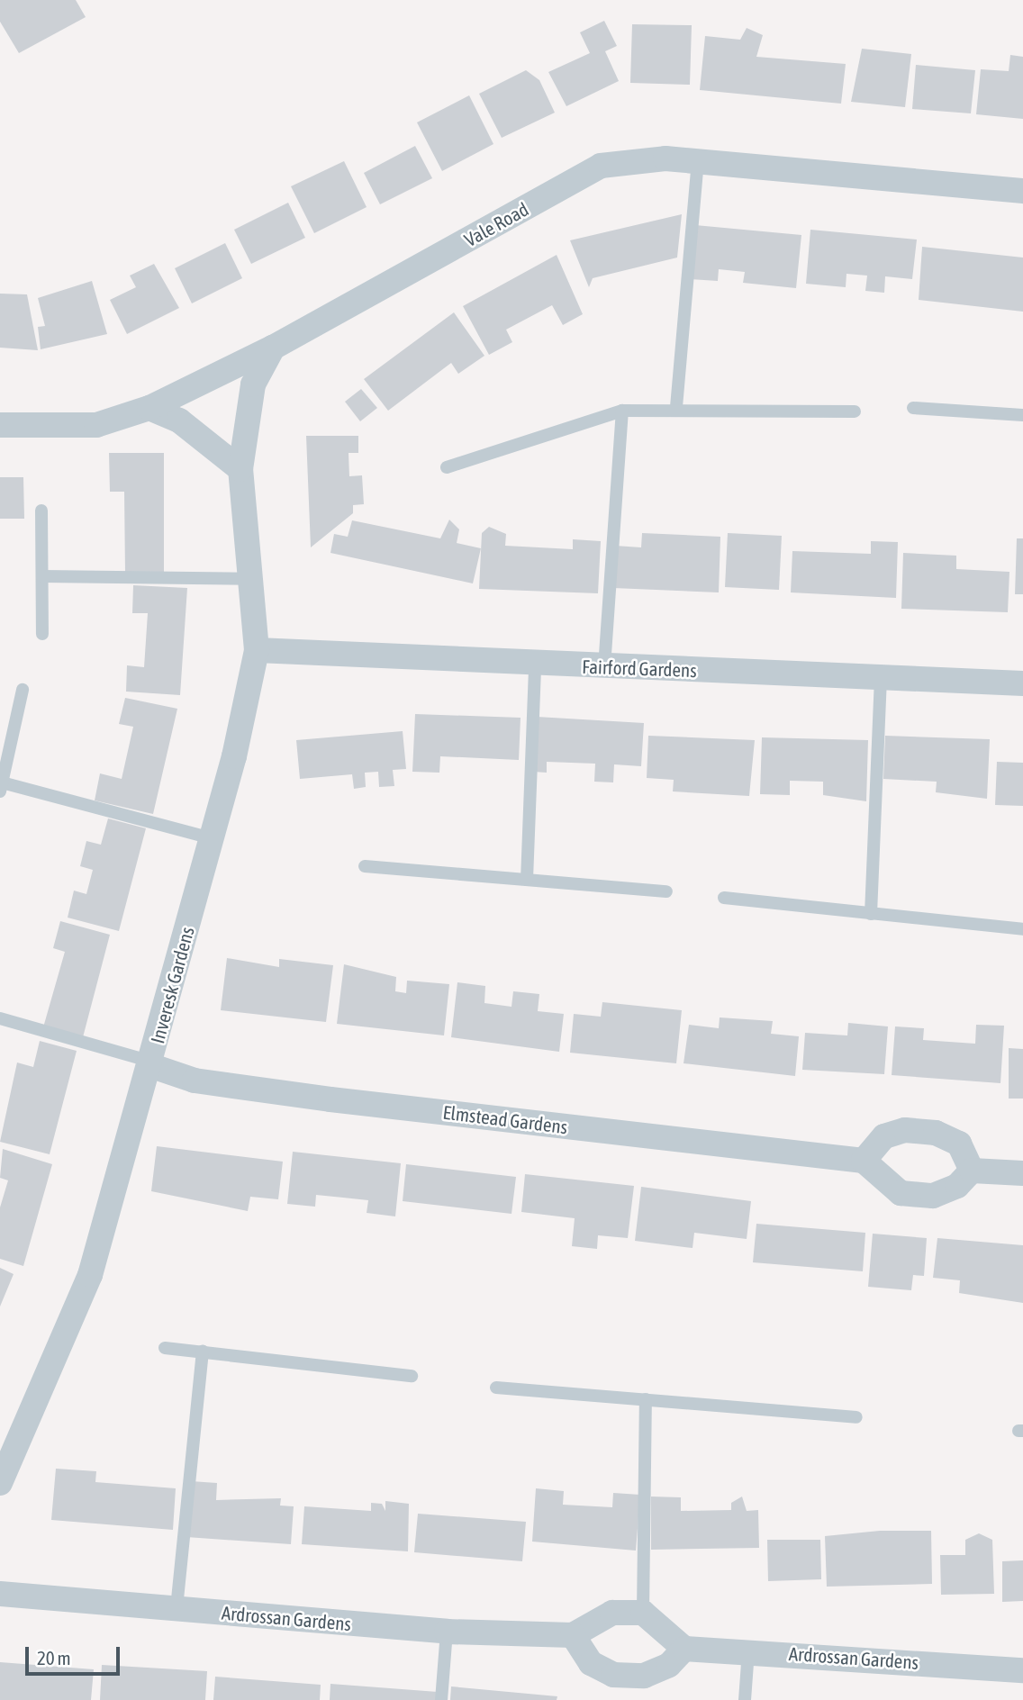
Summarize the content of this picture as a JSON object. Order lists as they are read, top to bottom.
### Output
{
  "streets": {
    "street": [
      "Vale Road",
      "Fairford Gardens",
      "Inveresk Gardens",
      "Elmstead Gardens",
      "Ardrossan Gardens"
    ]
  },
  "crossings": [
    ["Vale Road", "Inveresk Gardens"],
    ["Fairford Gardens", "Inveresk Gardens"],
    ["Inveresk Gardens", "Elmstead Gardens"]
  ],
  "scale_bar": "20 m"
}
